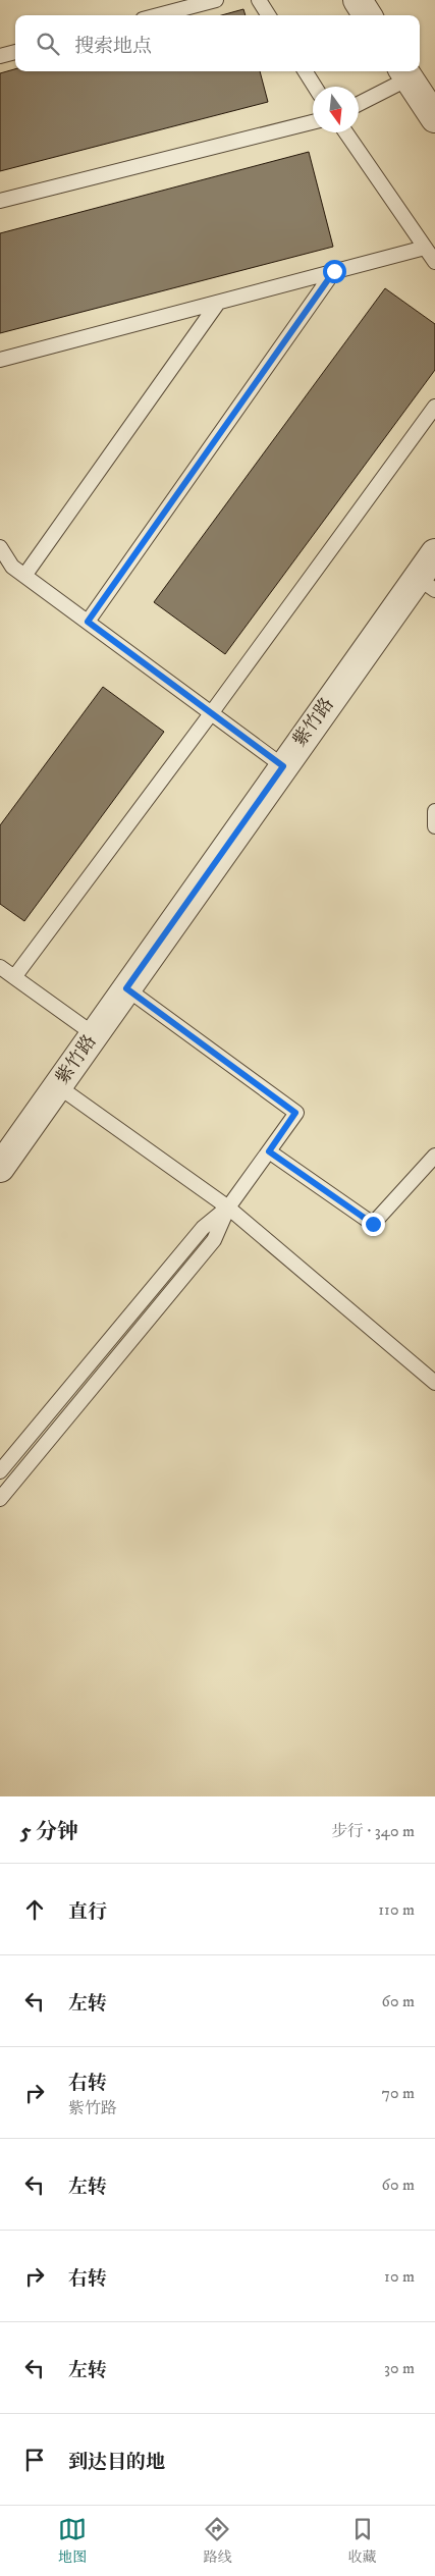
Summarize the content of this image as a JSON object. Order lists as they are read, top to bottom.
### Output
{
  "streets": {
    "street": ["紫竹路"]
  },
  "north": "bottom",
  "page": {
    "search": "搜索地点",
    "heading": ["5 分钟", "步行 · 340 m"],
    "list": [
      ["直行", "110 m"],
      ["左转", "60 m"],
      ["右转", "紫竹路", "70 m"],
      ["左转", "60 m"],
      ["右转", "10 m"],
      ["左转", "30 m"],
      "到达目的地"
    ],
    "nav": ["地图", "路线", "收藏"]
  }
}
